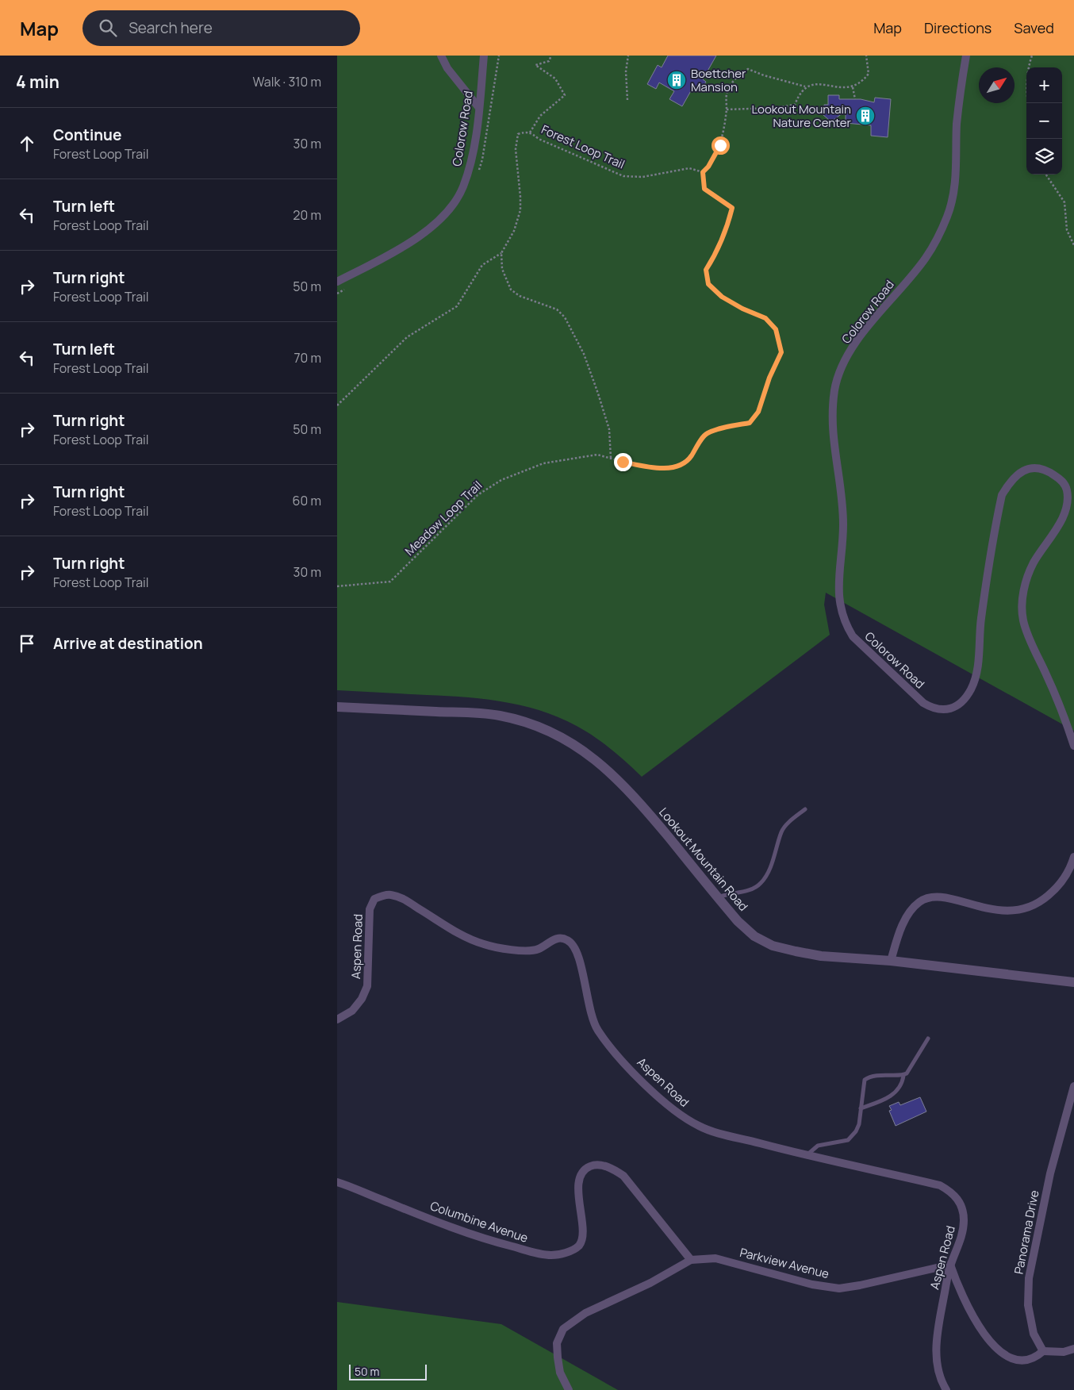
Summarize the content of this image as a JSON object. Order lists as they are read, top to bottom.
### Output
{
  "streets": {
    "street": [
      "Colorow Road",
      "Lookout Mountain Road",
      "Aspen Road",
      "Columbine Avenue",
      "Panorama Drive",
      "Parkview Avenue"
    ],
    "path": ["Forest Loop Trail", "Meadow Loop Trail"]
  },
  "crossings": [
    ["Aspen Road", "Parkview Avenue"],
    ["Columbine Avenue", "Parkview Avenue"]
  ],
  "places": {
    "building": ["Boettcher Mansion", "Lookout Mountain Nature Center"]
  },
  "scale_bar": "50 m",
  "north": "top right",
  "page": {
    "header": "Map",
    "search": "Search here",
    "nav": ["Map", "Directions", "Saved"],
    "heading": ["4 min", "Walk · 310 m"],
    "map_buttons": ["+", "−"],
    "list": [
      ["Continue", "Forest Loop Trail", "30 m"],
      ["Turn left", "Forest Loop Trail", "20 m"],
      ["Turn right", "Forest Loop Trail", "50 m"],
      ["Turn left", "Forest Loop Trail", "70 m"],
      ["Turn right", "Forest Loop Trail", "50 m"],
      ["Turn right", "Forest Loop Trail", "60 m"],
      ["Turn right", "Forest Loop Trail", "30 m"],
      "Arrive at destination"
    ],
    "scale": "50 m"
  }
}
